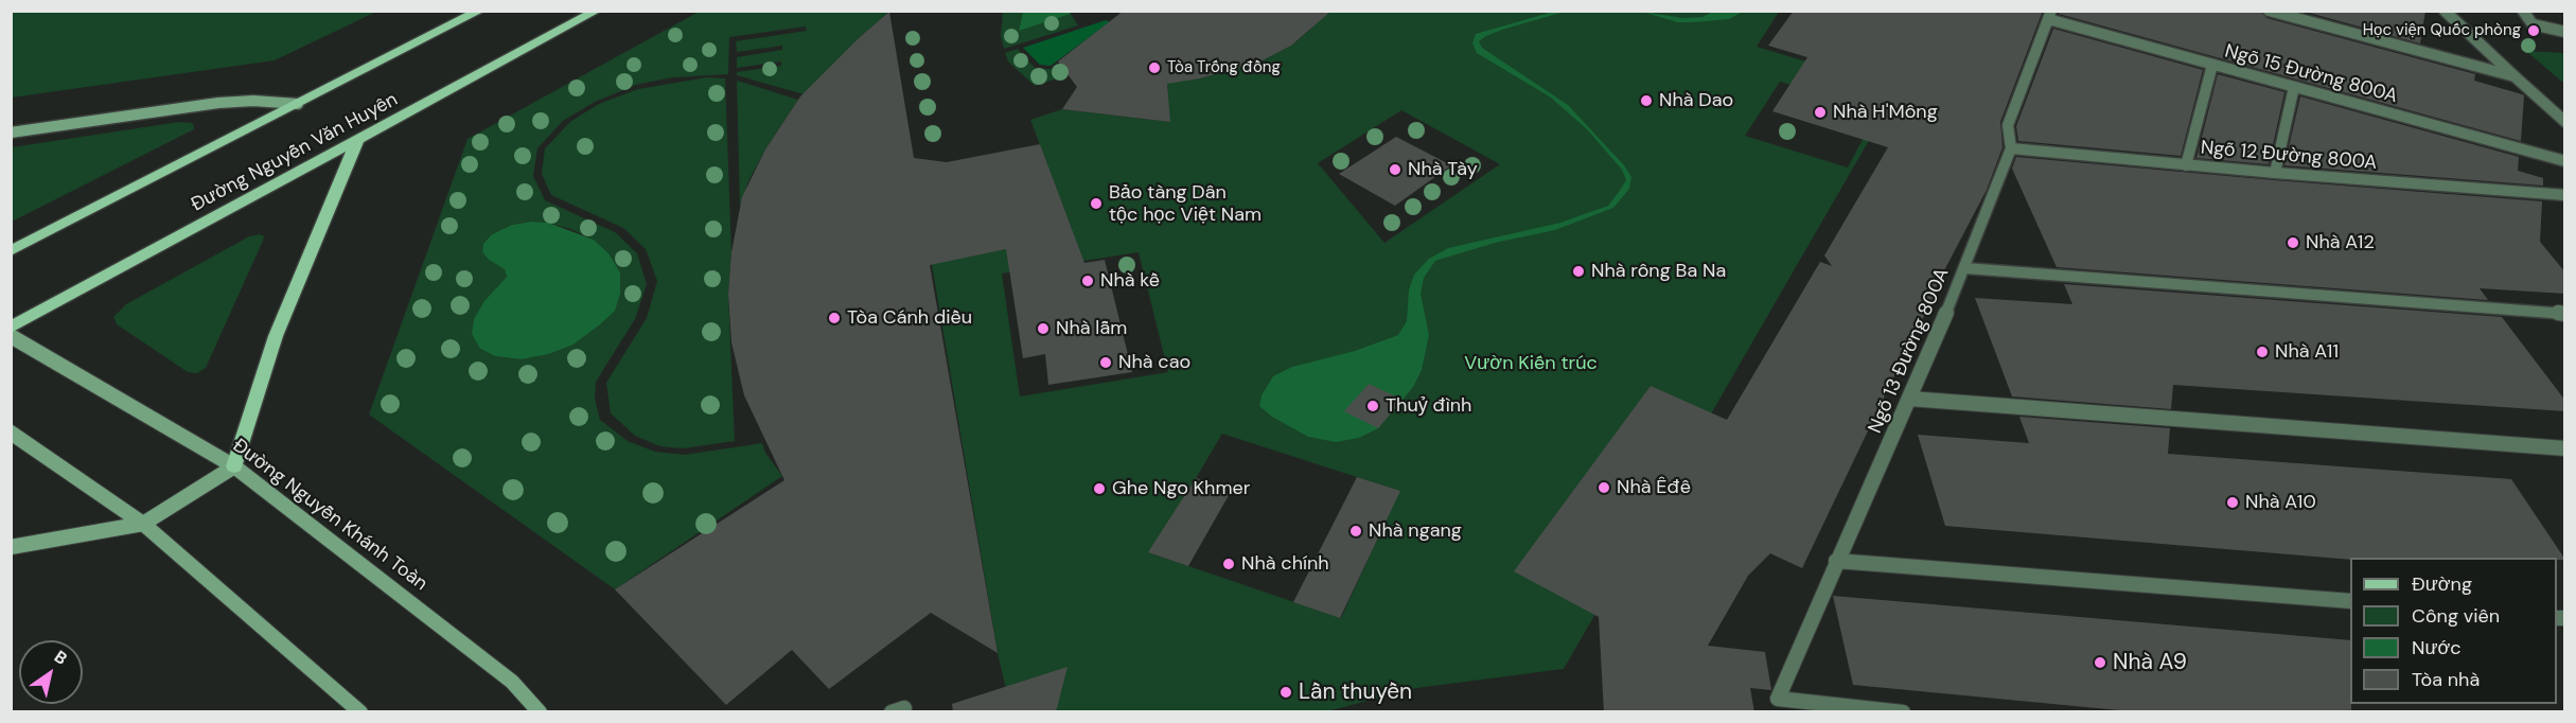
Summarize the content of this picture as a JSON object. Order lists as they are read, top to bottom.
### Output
{
  "streets": {
    "main road": ["Đường Nguyễn Văn Huyên", "Đường Nguyễn Khánh Toàn"],
    "street": ["Ngõ 15 Đường 800A", "Ngõ 12 Đường 800A", "Ngõ 13 Đường 800A"]
  },
  "crossings": [
    ["Ngõ 15 Đường 800A", "Ngõ 13 Đường 800A"],
    ["Ngõ 12 Đường 800A", "Ngõ 13 Đường 800A"]
  ],
  "parks": ["Vườn Kiến trúc"],
  "places": [
    "Học viện Quốc phòng",
    "Tòa Trống đồng",
    "Nhà Dao",
    "Nhà H'Mông",
    "Nhà Tày",
    "Bảo tàng Dân tộc học Việt Nam",
    "Nhà A12",
    "Nhà rông Ba Na",
    "Nhà kề",
    "Tòa Cánh diều",
    "Nhà lẫm",
    "Nhà A11",
    "Nhà cao",
    "Thuỷ đình",
    "Nhà Êđê",
    "Ghe Ngo Khmer",
    "Nhà A10",
    "Nhà ngang",
    "Nhà chính",
    "Nhà A9",
    "Lần thuyền"
  ],
  "legend": [
    "Đường",
    "Công viên",
    "Nước",
    "Tòa nhà"
  ],
  "north": "top right"
}
